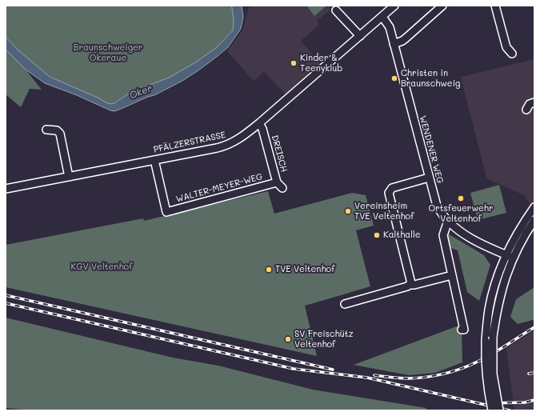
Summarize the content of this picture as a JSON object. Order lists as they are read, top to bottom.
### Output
{
  "streets": {
    "street": [
      "PFÄLZERSTRASSE",
      "WENDENER WEG",
      "DREISCH",
      "WALTER-MEYER-WEG"
    ]
  },
  "crossings": [
    ["PFÄLZERSTRASSE", "WENDENER WEG"],
    ["PFÄLZERSTRASSE", "DREISCH"],
    ["PFÄLZERSTRASSE", "WALTER-MEYER-WEG"],
    ["DREISCH", "WALTER-MEYER-WEG"]
  ],
  "water": ["Oker"],
  "parks": ["Braunschweiger Okeraue", "KGV Veltenhof"],
  "places": [
    "Kinder & Teenyklub",
    "Christen in Braunschweig",
    "Ortsfeuerwehr Veltenhof",
    "Vereinsheim TVE Veltenhof",
    "Kalthalle",
    "TVE Veltenhof",
    "SV Freischütz Veltenhof"
  ]
}
